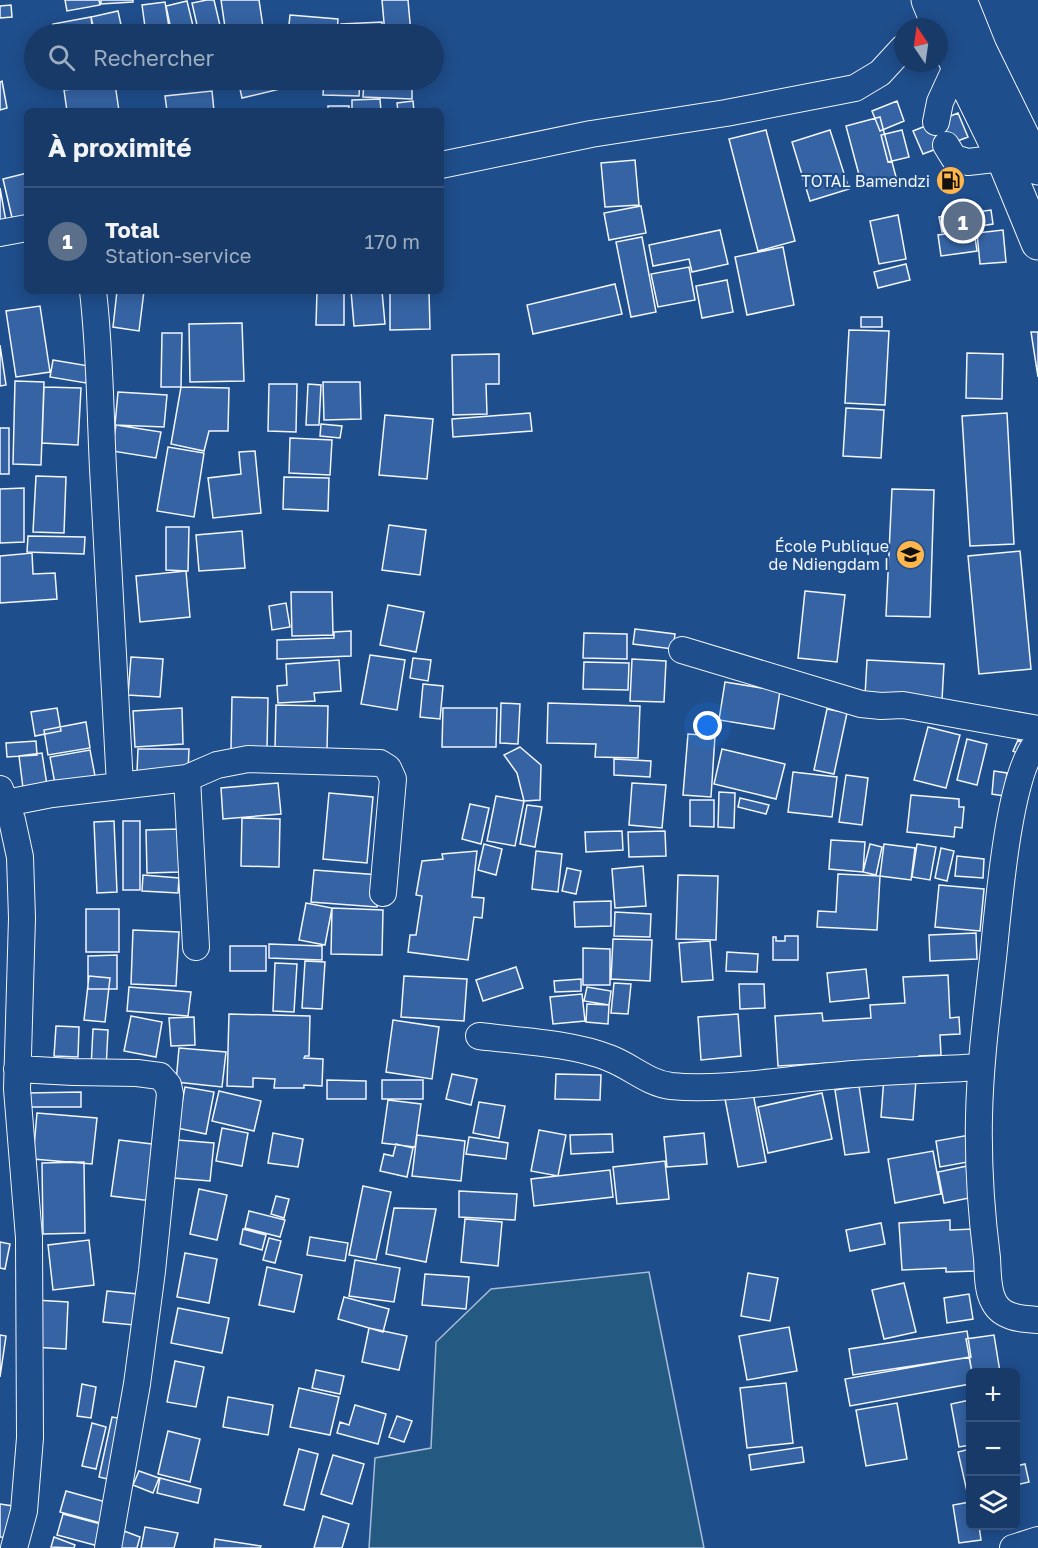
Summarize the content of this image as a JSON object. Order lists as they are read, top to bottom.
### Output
{
  "places": {
    "fuel station": ["TOTAL Bamendzi"],
    "school or university": ["École Publique de Ndiengdam I"]
  },
  "north": "top",
  "page": {
    "search": "Rechercher",
    "heading": "À proximité",
    "list": [
      {
        "mark": "1",
        "name": "Total",
        "note": "Station-service",
        "value": "170 m"
      }
    ],
    "pins": "1",
    "map_buttons": ["+", "−"]
  }
}
